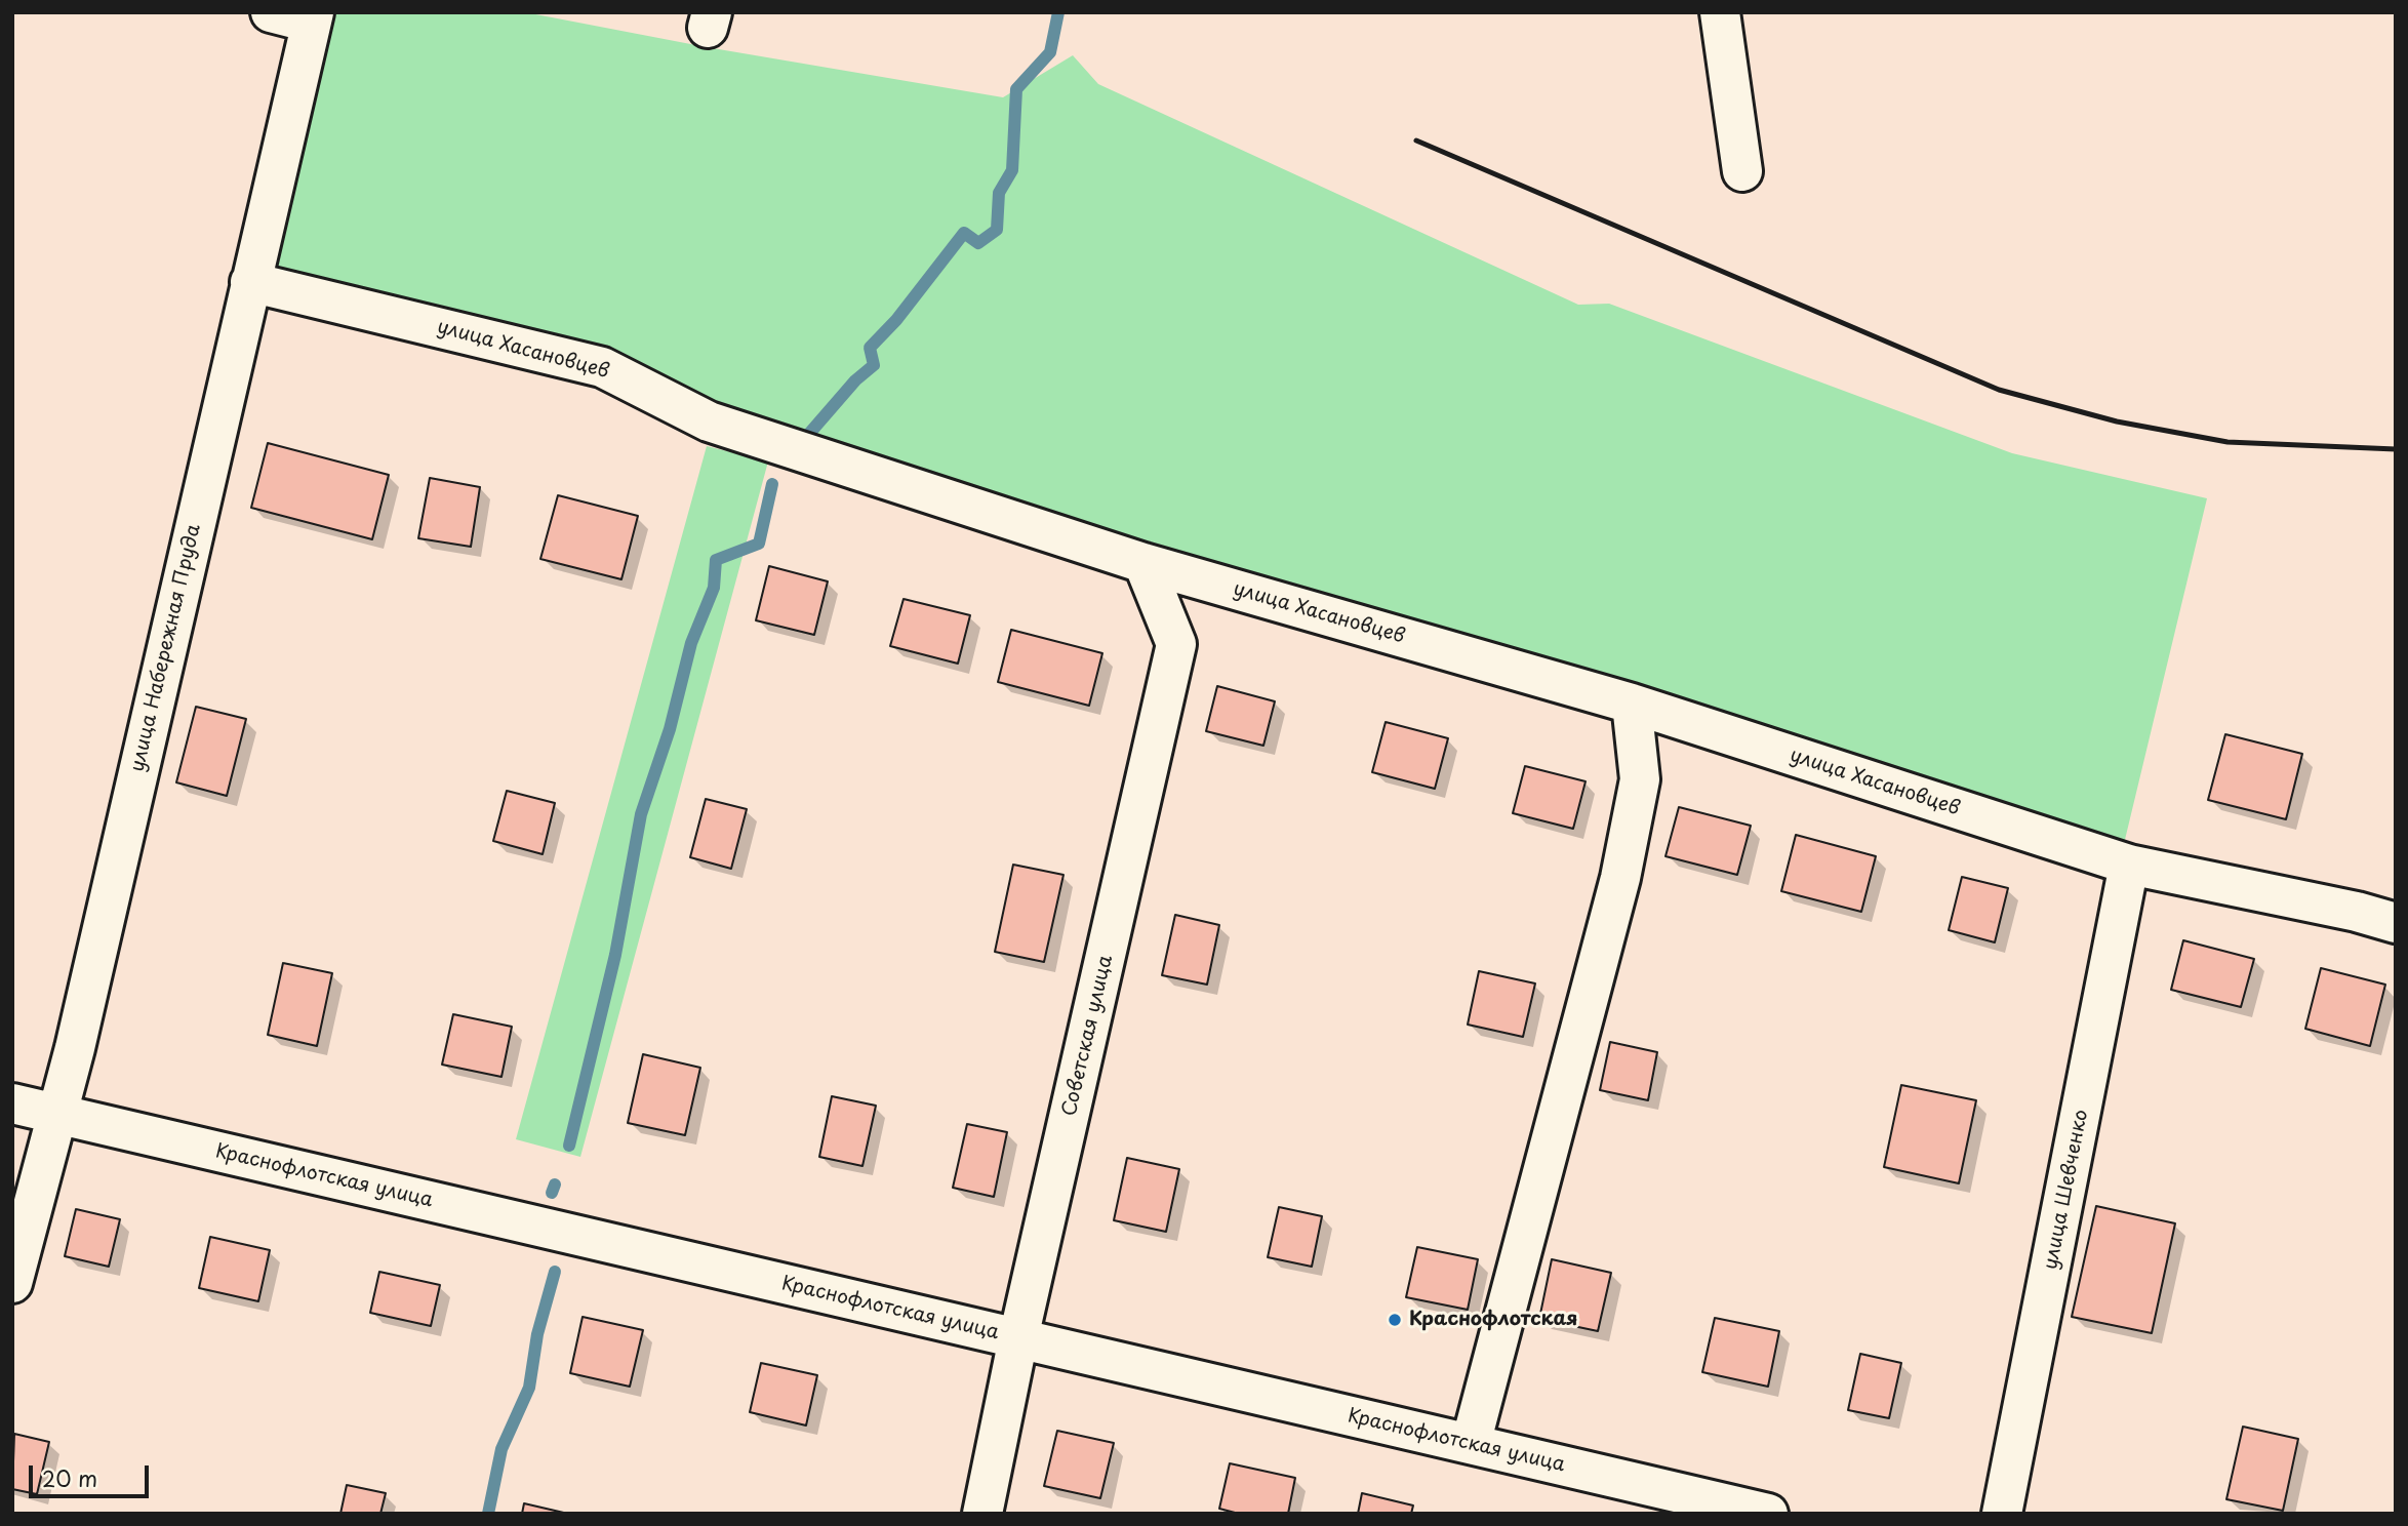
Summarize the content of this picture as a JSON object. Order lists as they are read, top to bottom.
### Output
{
  "streets": {
    "street": [
      "улица Хасановцев",
      "улица Набережная Пруда",
      "Советская улица",
      "Краснофлотская улица",
      "улица Шевченко"
    ]
  },
  "crossings": [
    ["улица Хасановцев", "улица Набережная Пруда"],
    ["улица Хасановцев", "Советская улица"],
    ["улица Хасановцев", "улица Шевченко"],
    ["улица Набережная Пруда", "Краснофлотская улица"],
    ["Советская улица", "Краснофлотская улица"]
  ],
  "places": ["Краснофлотская"],
  "scale_bar": "20 m"
}
